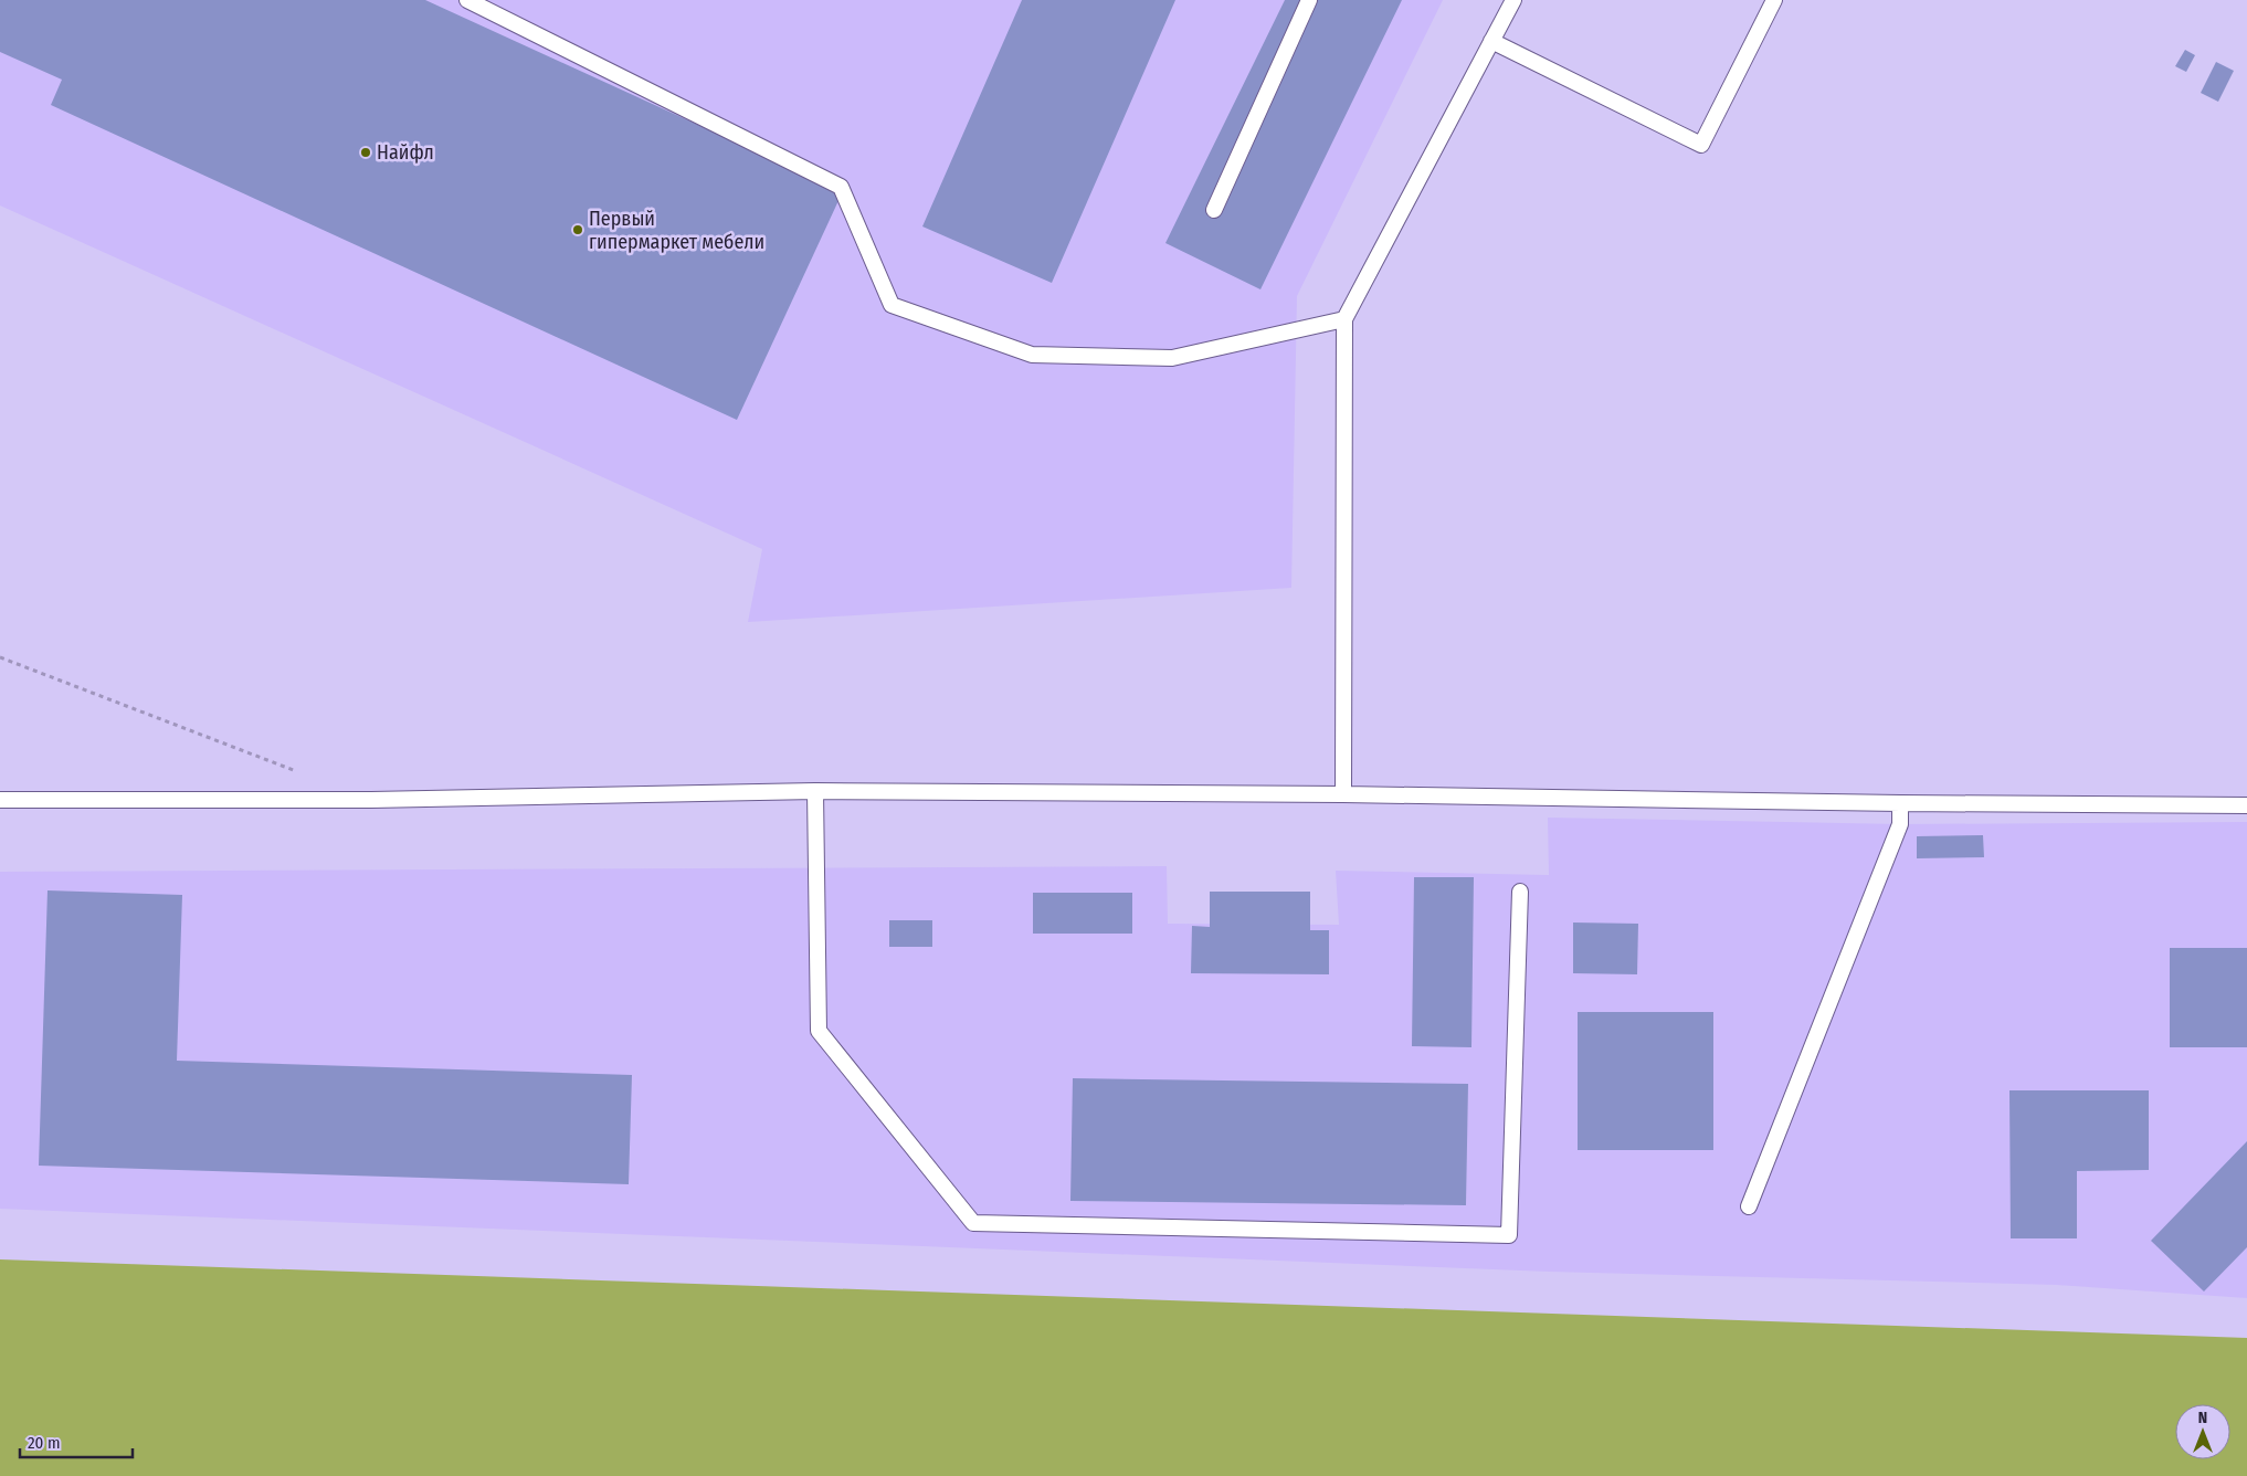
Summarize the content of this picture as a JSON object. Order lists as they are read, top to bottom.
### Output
{
  "places": ["Найфл", "Первый гипермаркет мебели"],
  "scale_bar": "20 m",
  "north": "top"
}
